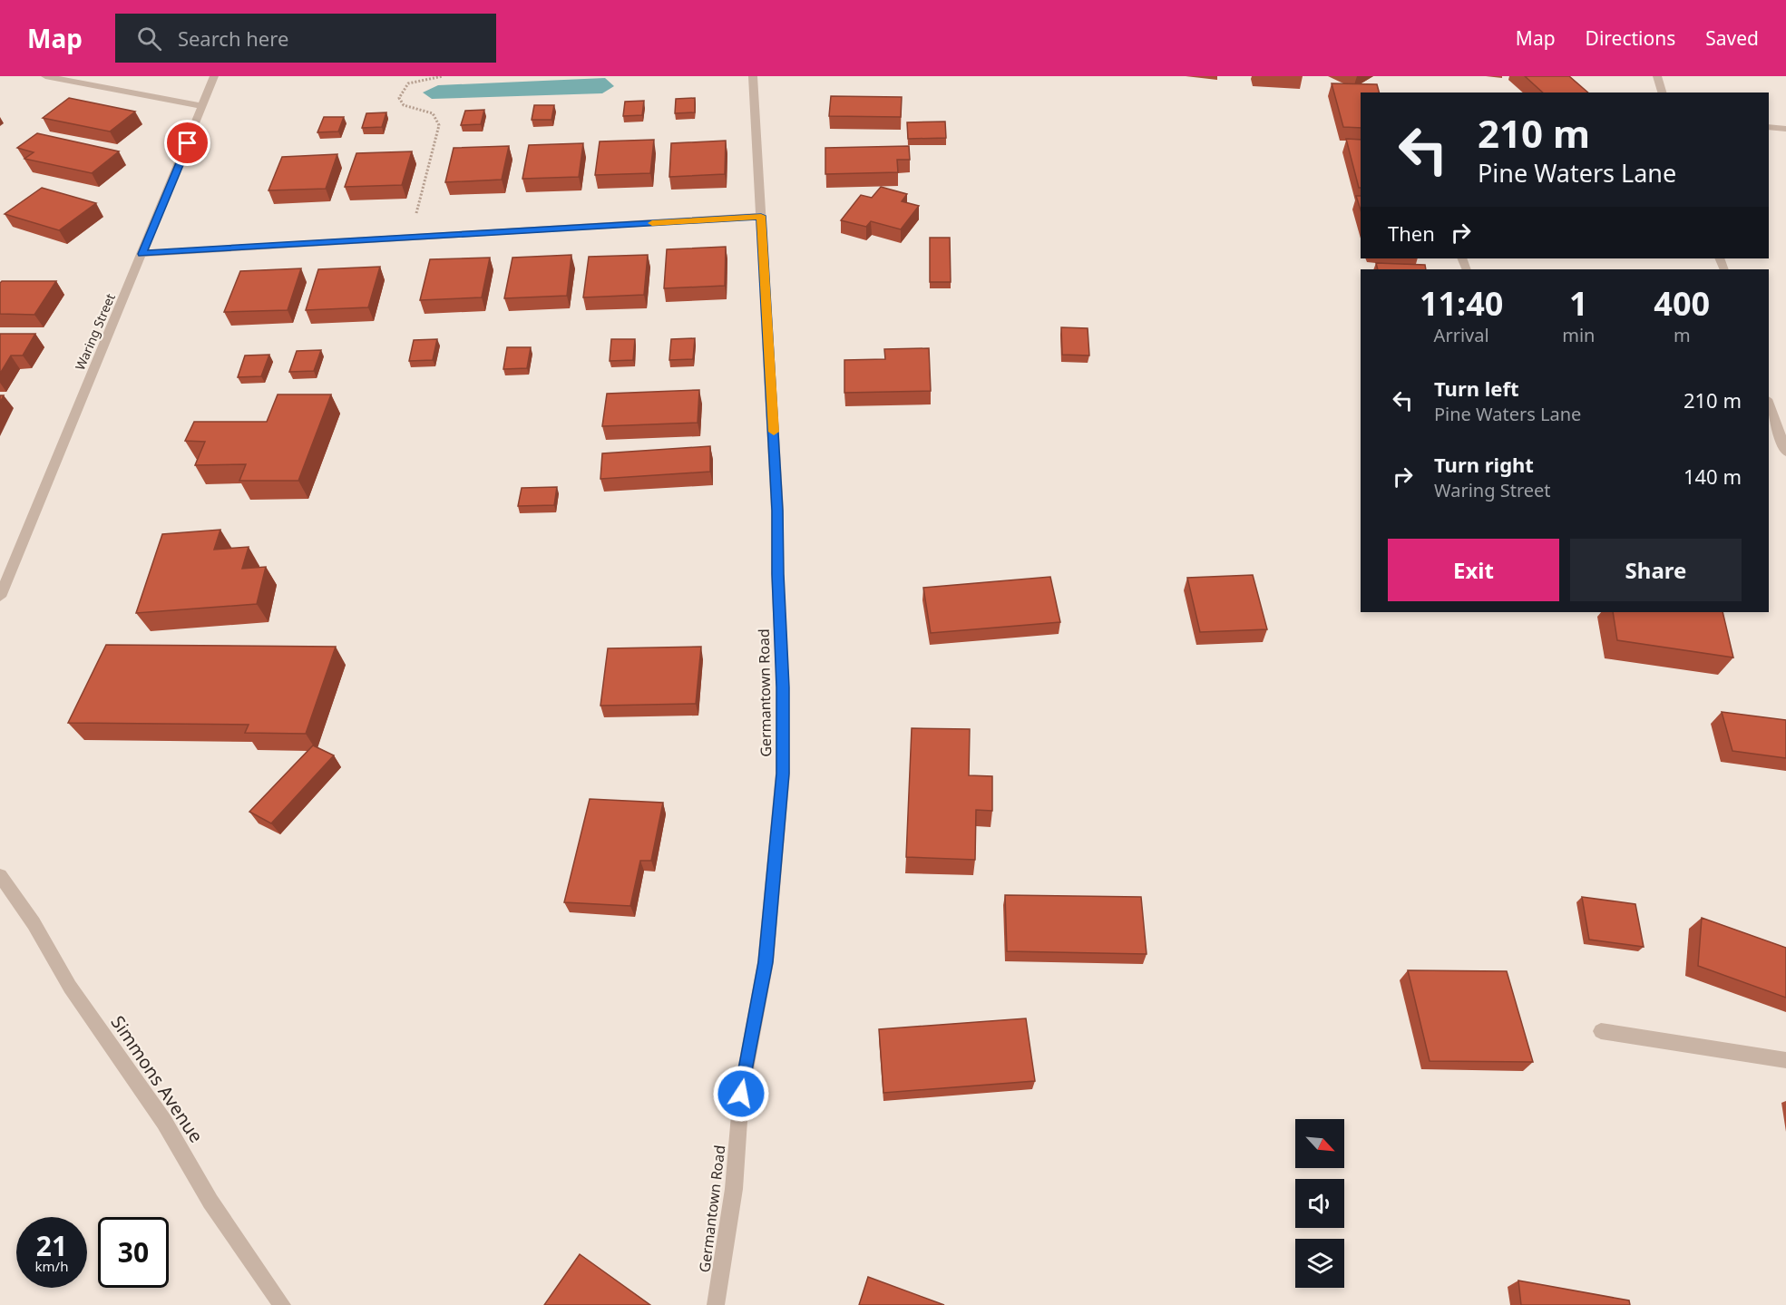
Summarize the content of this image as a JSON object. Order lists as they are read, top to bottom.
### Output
{
  "streets": {
    "street": ["Waring Street", "Germantown Road", "Simmons Avenue"]
  },
  "north": "bottom right",
  "page": {
    "header": "Map",
    "search": "Search here",
    "nav": ["Map", "Directions", "Saved"],
    "turn": ["210 m", "Pine Waters Lane"],
    "then": "Then",
    "eta": [
      "11:40",
      "Arrival",
      "1",
      "min",
      "400",
      "m"
    ],
    "list": [
      {
        "name": "Turn left",
        "note": "Pine Waters Lane",
        "value": "210 m"
      },
      {
        "name": "Turn right",
        "note": "Waring Street",
        "value": "140 m"
      }
    ],
    "buttons": ["Exit", "Share"],
    "speed": "21 km/h",
    "limit": "30"
  }
}
